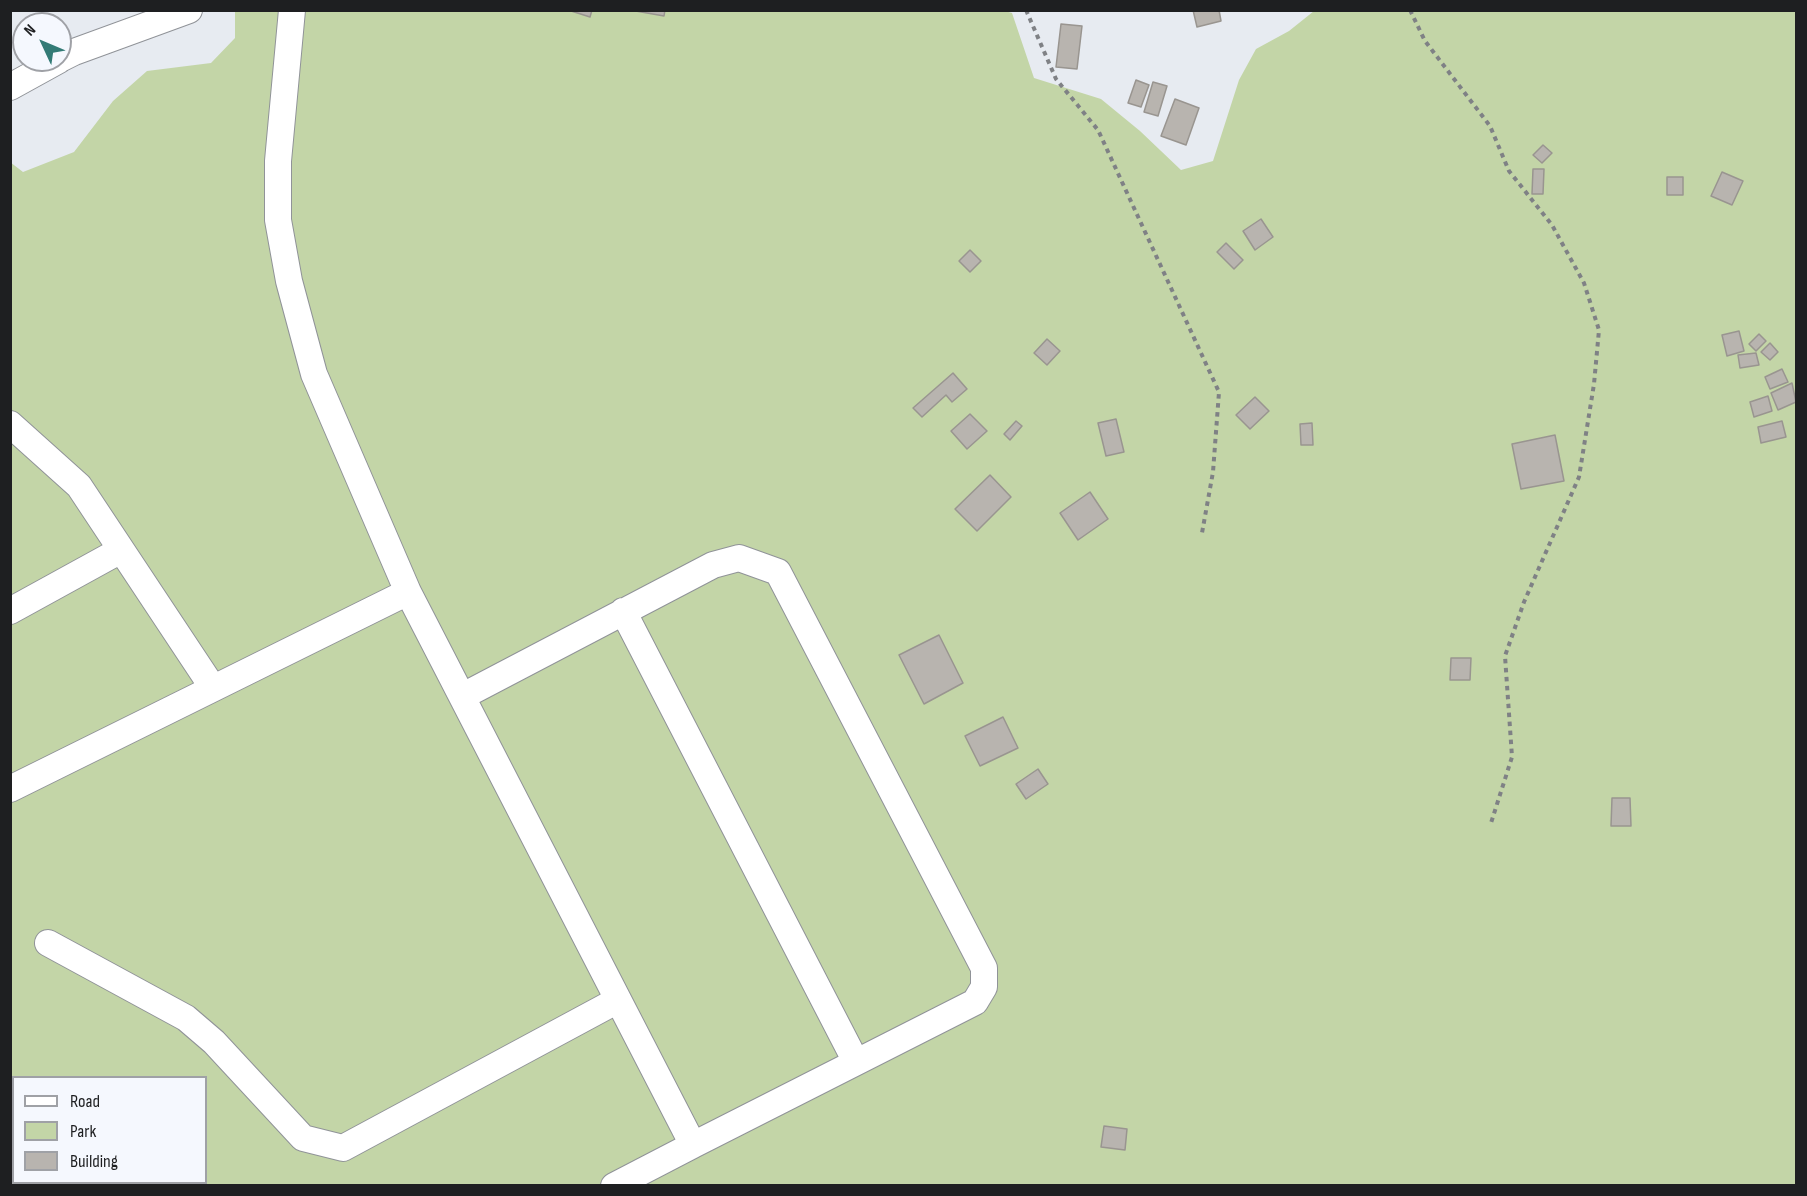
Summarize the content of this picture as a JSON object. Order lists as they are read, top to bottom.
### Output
{
  "legend": ["Road", "Park", "Building"],
  "north": "top left"
}
